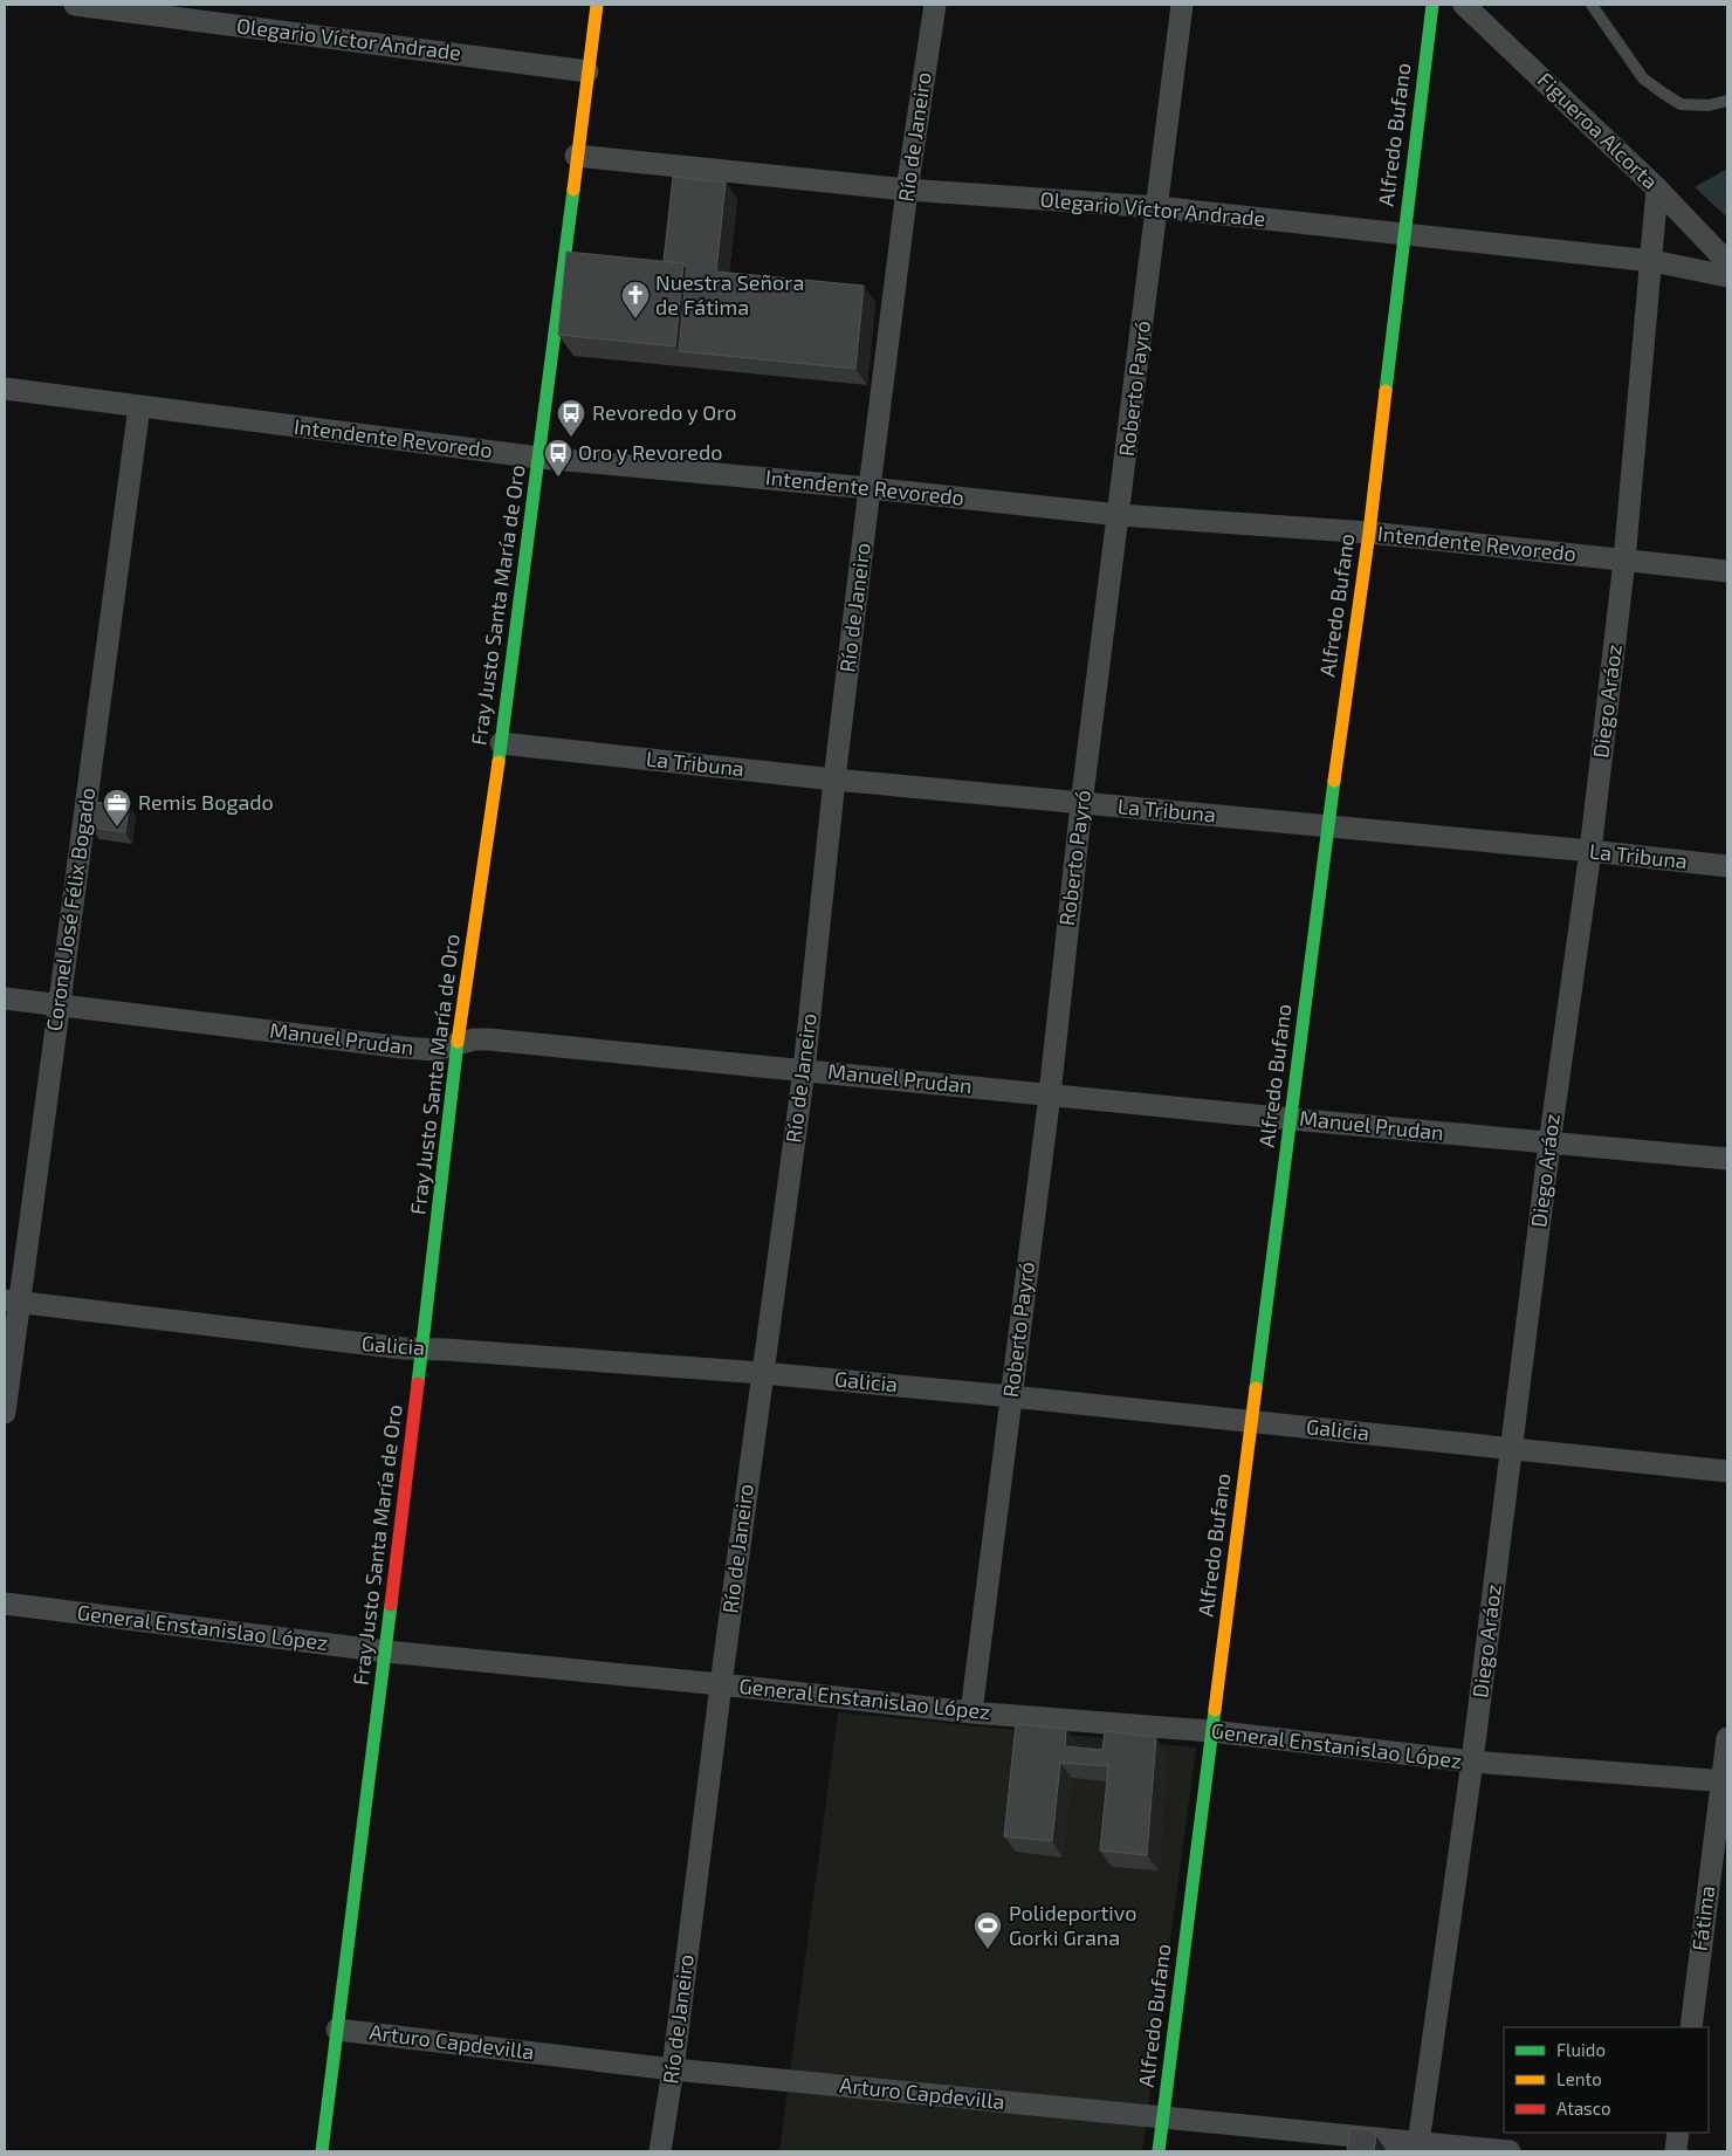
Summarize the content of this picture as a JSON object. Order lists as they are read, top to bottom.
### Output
{
  "streets": {
    "street": [
      "Olegario Víctor Andrade",
      "Figueroa Alcorta",
      "Alfredo Bufano",
      "Río de Janeiro",
      "Roberto Payró",
      "Intendente Revoredo",
      "Fray Justo Santa María de Oro",
      "Diego Aráoz",
      "La Tribuna",
      "Coronel José Félix Bogado",
      "Manuel Prudan",
      "Galicia",
      "General Enstanislao López",
      "Fátima",
      "Arturo Capdevilla"
    ]
  },
  "crossings": [
    ["Olegario Víctor Andrade", "Alfredo Bufano"],
    ["Olegario Víctor Andrade", "Río de Janeiro"],
    ["Olegario Víctor Andrade", "Roberto Payró"],
    ["Olegario Víctor Andrade", "Fray Justo Santa María de Oro"],
    ["Olegario Víctor Andrade", "Diego Aráoz"],
    ["Figueroa Alcorta", "Diego Aráoz"],
    ["Alfredo Bufano", "Intendente Revoredo"],
    ["Alfredo Bufano", "La Tribuna"],
    ["Alfredo Bufano", "Manuel Prudan"],
    ["Alfredo Bufano", "Galicia"],
    ["Alfredo Bufano", "General Enstanislao López"],
    ["Alfredo Bufano", "Arturo Capdevilla"],
    ["Río de Janeiro", "Intendente Revoredo"],
    ["Río de Janeiro", "La Tribuna"],
    ["Río de Janeiro", "Manuel Prudan"],
    ["Río de Janeiro", "Galicia"],
    ["Río de Janeiro", "General Enstanislao López"],
    ["Río de Janeiro", "Arturo Capdevilla"],
    ["Roberto Payró", "Intendente Revoredo"],
    ["Roberto Payró", "La Tribuna"],
    ["Roberto Payró", "Manuel Prudan"],
    ["Roberto Payró", "Galicia"],
    ["Roberto Payró", "General Enstanislao López"],
    ["Intendente Revoredo", "Fray Justo Santa María de Oro"],
    ["Intendente Revoredo", "Diego Aráoz"],
    ["Intendente Revoredo", "Coronel José Félix Bogado"],
    ["Fray Justo Santa María de Oro", "La Tribuna"],
    ["Fray Justo Santa María de Oro", "Manuel Prudan"],
    ["Fray Justo Santa María de Oro", "Galicia"],
    ["Fray Justo Santa María de Oro", "General Enstanislao López"],
    ["Fray Justo Santa María de Oro", "Arturo Capdevilla"],
    ["Diego Aráoz", "La Tribuna"],
    ["Diego Aráoz", "Manuel Prudan"],
    ["Diego Aráoz", "Galicia"],
    ["Diego Aráoz", "General Enstanislao López"],
    ["Diego Aráoz", "Arturo Capdevilla"],
    ["Coronel José Félix Bogado", "Manuel Prudan"],
    ["Coronel José Félix Bogado", "Galicia"],
    ["General Enstanislao López", "Fátima"]
  ],
  "places": {
    "church": ["Nuestra Señora de Fátima"],
    "bus stop": ["Revoredo y Oro", "Oro y Revoredo"],
    "office": ["Remis Bogado"],
    "sports": ["Polideportivo Gorki Grana"]
  },
  "legend": ["Fluido", "Lento", "Atasco"]
}
